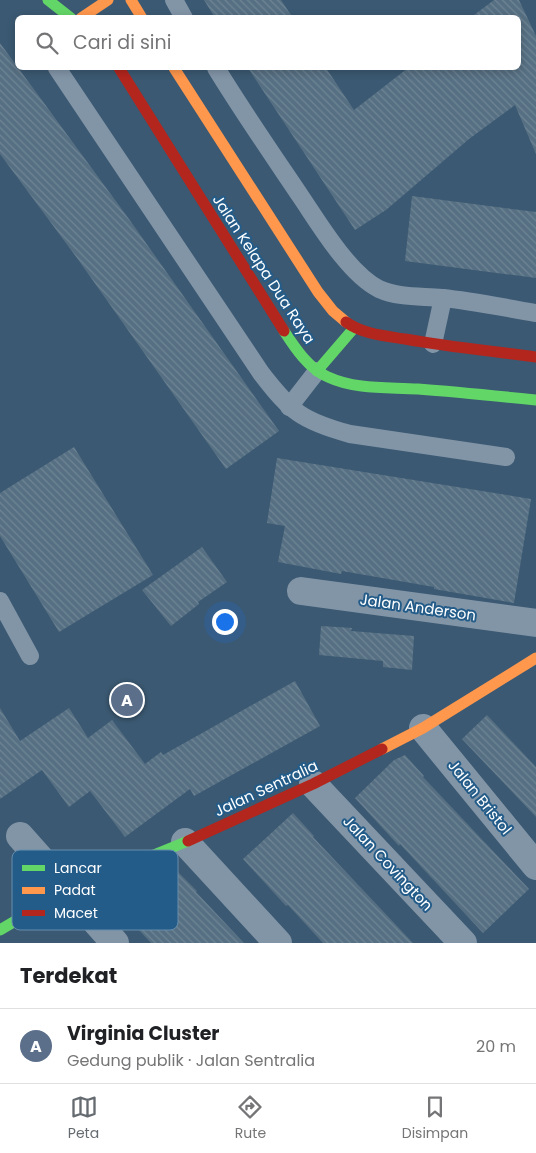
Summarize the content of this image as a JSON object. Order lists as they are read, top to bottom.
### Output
{
  "streets": {
    "main road": ["Jalan Kelapa Dua Raya", "Jalan Sentralia"],
    "street": ["Jalan Anderson", "Jalan Bristol", "Jalan Covington"]
  },
  "crossings": [
    ["Jalan Sentralia", "Jalan Bristol"],
    ["Jalan Sentralia", "Jalan Covington"]
  ],
  "legend": ["Lancar", "Padat", "Macet"],
  "page": {
    "search": "Cari di sini",
    "pins": "A",
    "heading": "Terdekat",
    "list": [
      {
        "mark": "A",
        "name": "Virginia Cluster",
        "note": "Gedung publik · Jalan Sentralia",
        "value": "20 m"
      }
    ],
    "nav": ["Peta", "Rute", "Disimpan"]
  }
}
